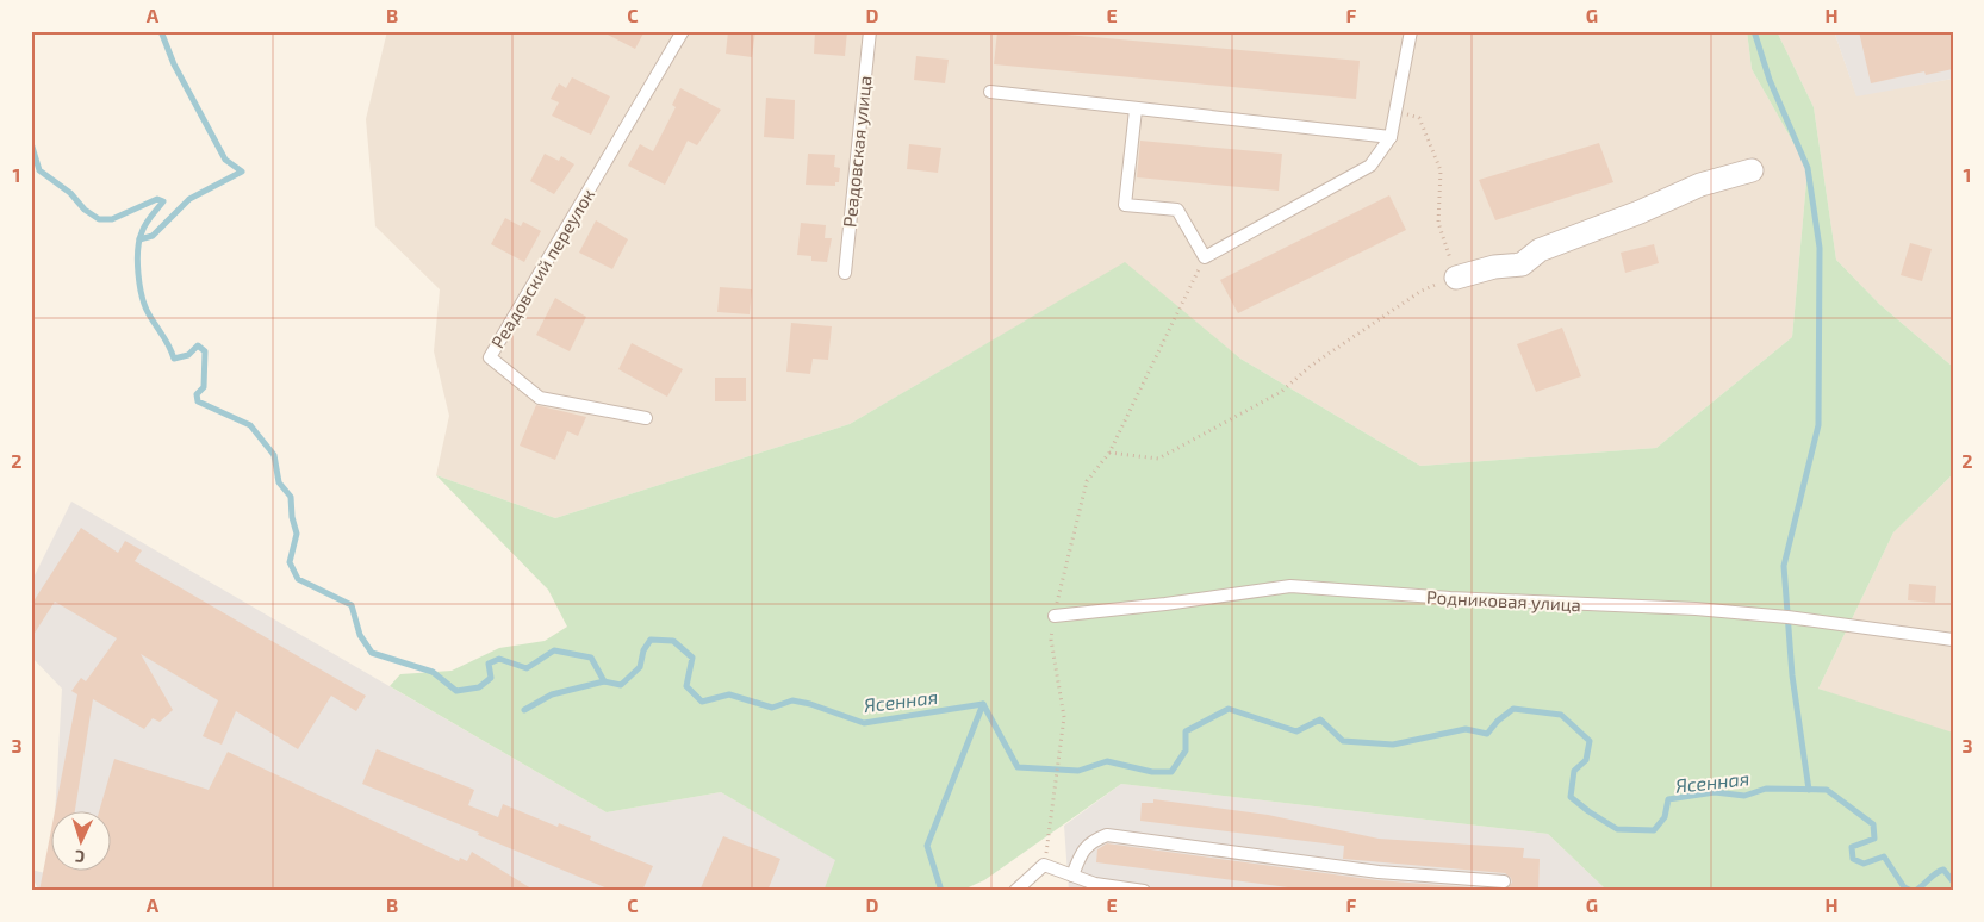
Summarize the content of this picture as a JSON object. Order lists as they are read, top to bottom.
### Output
{
  "streets": {
    "lane": ["Реадовская улица", "Реадовский переулок", "Родниковая улица"]
  },
  "water": ["Ясенная"],
  "north": "bottom",
  "grid": {
    "columns": [
      "A",
      "B",
      "C",
      "D",
      "E",
      "F",
      "G",
      "H"
    ],
    "rows": ["1", "2", "3"]
  }
}
